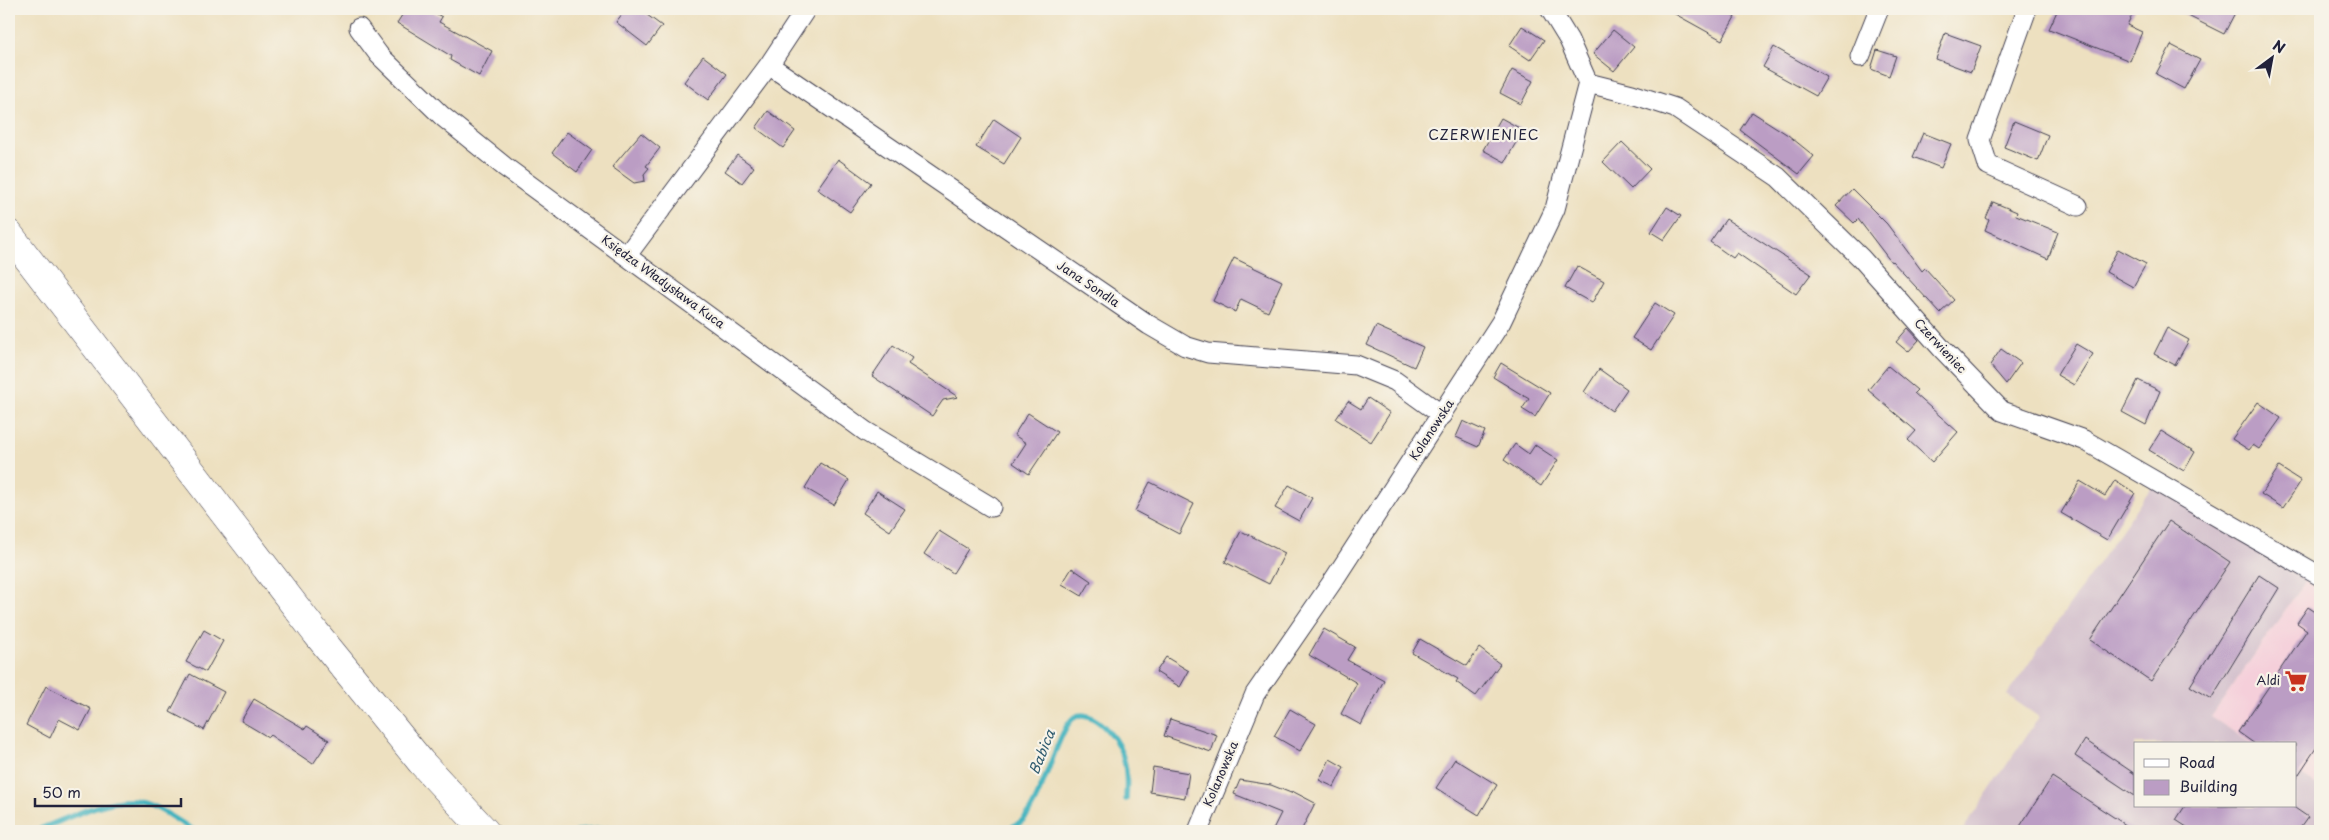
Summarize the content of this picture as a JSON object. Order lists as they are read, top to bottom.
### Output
{
  "streets": {
    "street": [
      "Księdza Władysława Kuca",
      "Jana Sondla",
      "Czerwieniec",
      "Kolanowska"
    ]
  },
  "crossings": [
    ["Jana Sondla", "Kolanowska"],
    ["Czerwieniec", "Kolanowska"]
  ],
  "districts": ["CZERWIENIEC"],
  "water": ["Babica"],
  "places": {
    "supermarket": ["Aldi"]
  },
  "legend": ["Road", "Building"],
  "scale_bar": "50 m",
  "north": "top right"
}
